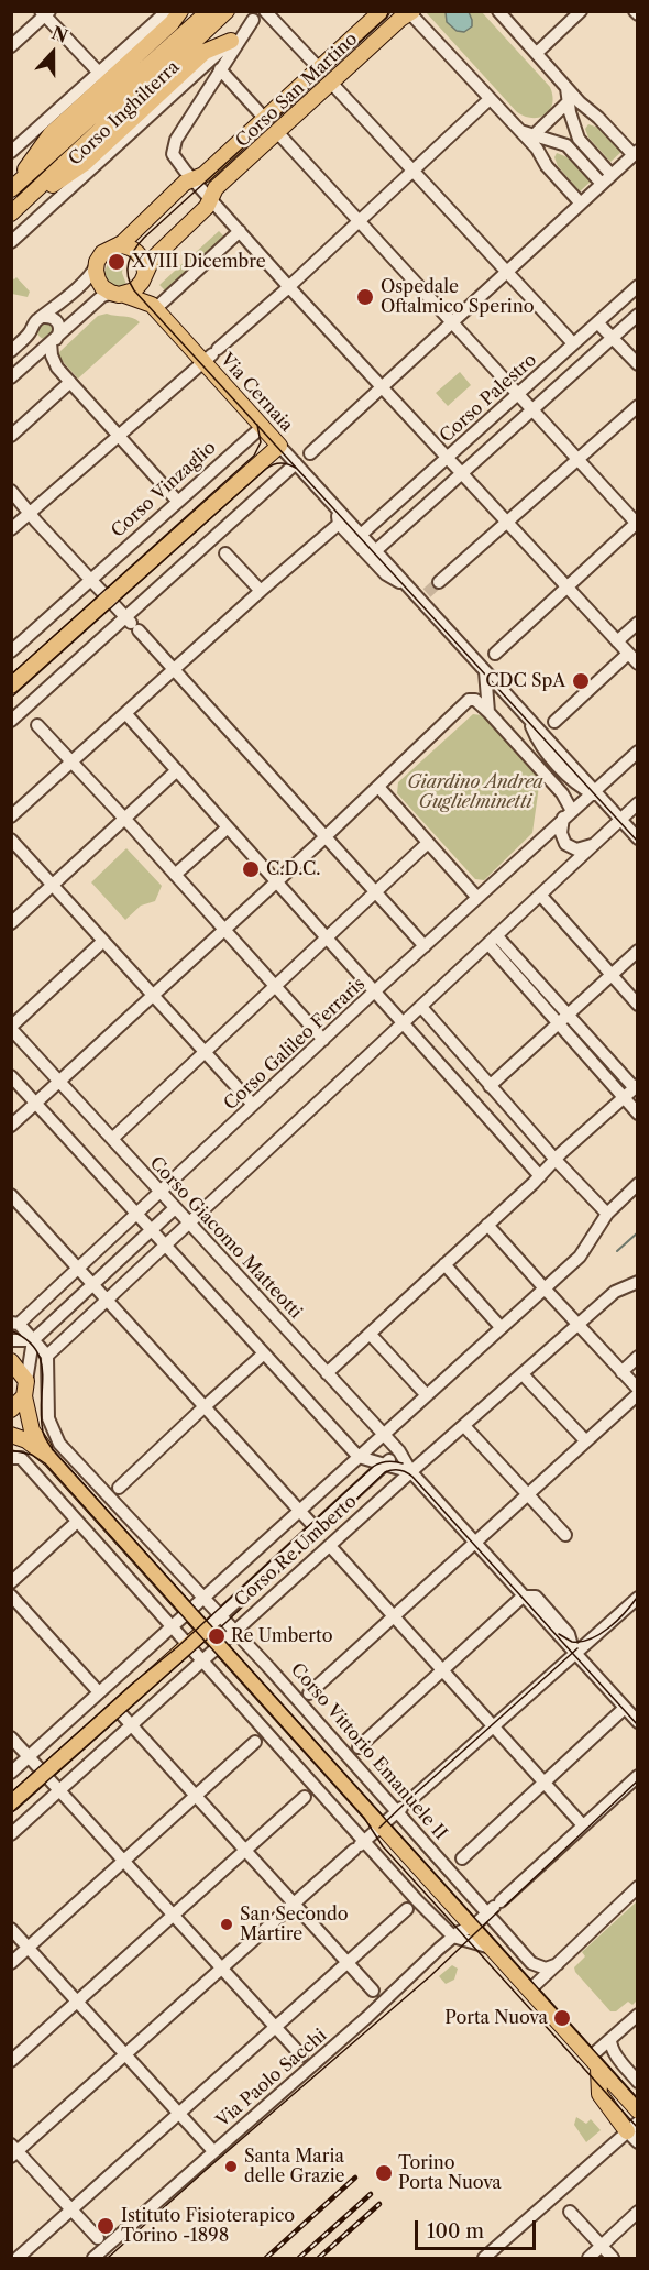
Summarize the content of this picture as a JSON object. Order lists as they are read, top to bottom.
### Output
{
  "streets": {
    "main road": [
      "Corso San Martino",
      "Corso Inghilterra",
      "Via Cernaia",
      "Corso Re Umberto"
    ],
    "street": [
      "Corso Palestro",
      "Corso Vinzaglio",
      "Corso Galileo Ferraris",
      "Corso Giacomo Matteotti",
      "Corso Vittorio Emanuele II",
      "Via Paolo Sacchi"
    ]
  },
  "crossings": [
    ["Corso San Martino", "Via Cernaia"],
    ["Via Cernaia", "Corso Palestro"],
    ["Via Cernaia", "Corso Vinzaglio"],
    ["Via Cernaia", "Corso Galileo Ferraris"],
    ["Corso Galileo Ferraris", "Corso Giacomo Matteotti"],
    ["Corso Giacomo Matteotti", "Corso Re Umberto"],
    ["Corso Re Umberto", "Corso Vittorio Emanuele II"],
    ["Corso Vittorio Emanuele II", "Via Paolo Sacchi"]
  ],
  "parks": ["Giardino Andrea Guglielminetti"],
  "places": [
    "XVIII Dicembre",
    "Ospedale Oftalmico Sperino",
    "CDC SpA",
    "C.D.C.",
    "Re Umberto",
    "San Secondo Martire",
    "Porta Nuova",
    "Santa Maria delle Grazie",
    "Torino Porta Nuova",
    "Istituto Fisioterapico Torino -1898"
  ],
  "scale_bar": "100 m",
  "north": "top"
}
